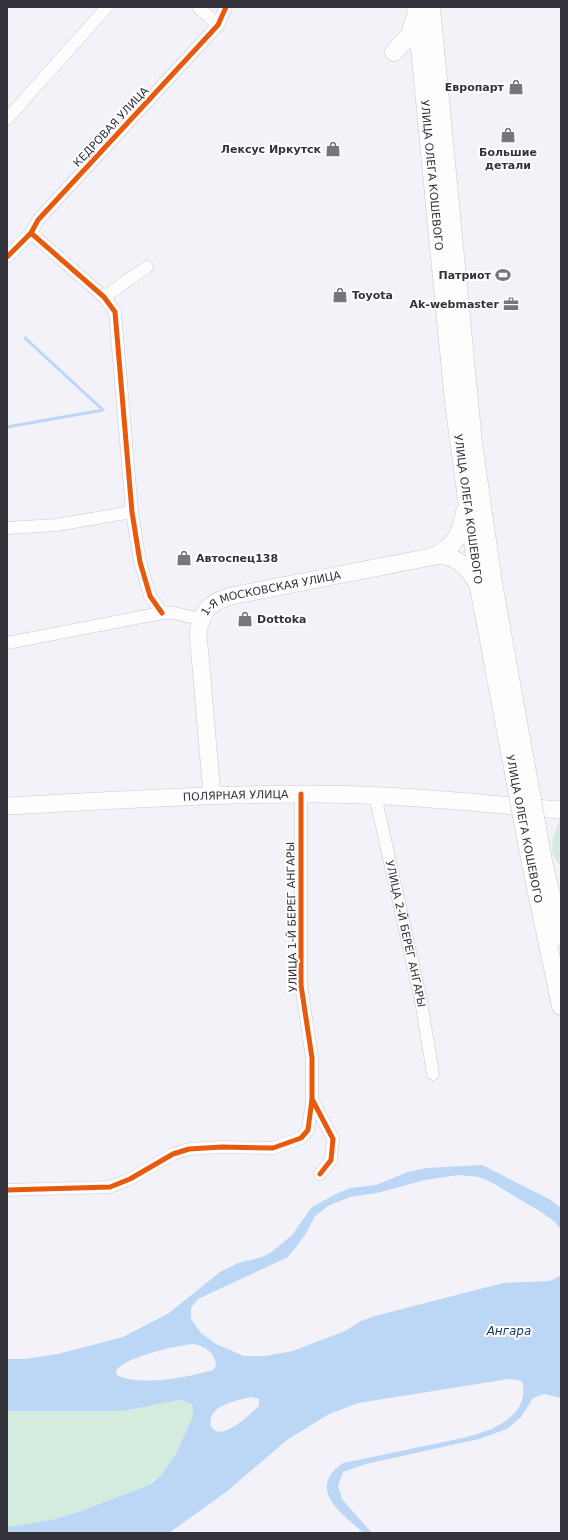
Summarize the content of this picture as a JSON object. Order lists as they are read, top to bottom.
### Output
{
  "streets": {
    "main road": ["УЛИЦА ОЛЕГА КОШЕВОГО", "1-Я МОСКОВСКАЯ УЛИЦА", "ПОЛЯРНАЯ УЛИЦА"],
    "street": ["КЕДРОВАЯ УЛИЦА", "УЛИЦА 1-Й БЕРЕГ АНГАРЫ", "УЛИЦА 2-Й БЕРЕГ АНГАРЫ"]
  },
  "crossings": [
    ["УЛИЦА ОЛЕГА КОШЕВОГО", "1-Я МОСКОВСКАЯ УЛИЦА"],
    ["ПОЛЯРНАЯ УЛИЦА", "УЛИЦА 1-Й БЕРЕГ АНГАРЫ"],
    ["ПОЛЯРНАЯ УЛИЦА", "УЛИЦА 2-Й БЕРЕГ АНГАРЫ"]
  ],
  "water": ["Ангара"],
  "places": {
    "shop": [
      "Европарт",
      "Большие детали",
      "Лексус Иркутск",
      "Toyota",
      "Автоспец138",
      "Dottoka"
    ],
    "sports": ["Патриот"],
    "office": ["Ak-webmaster"]
  }
}
